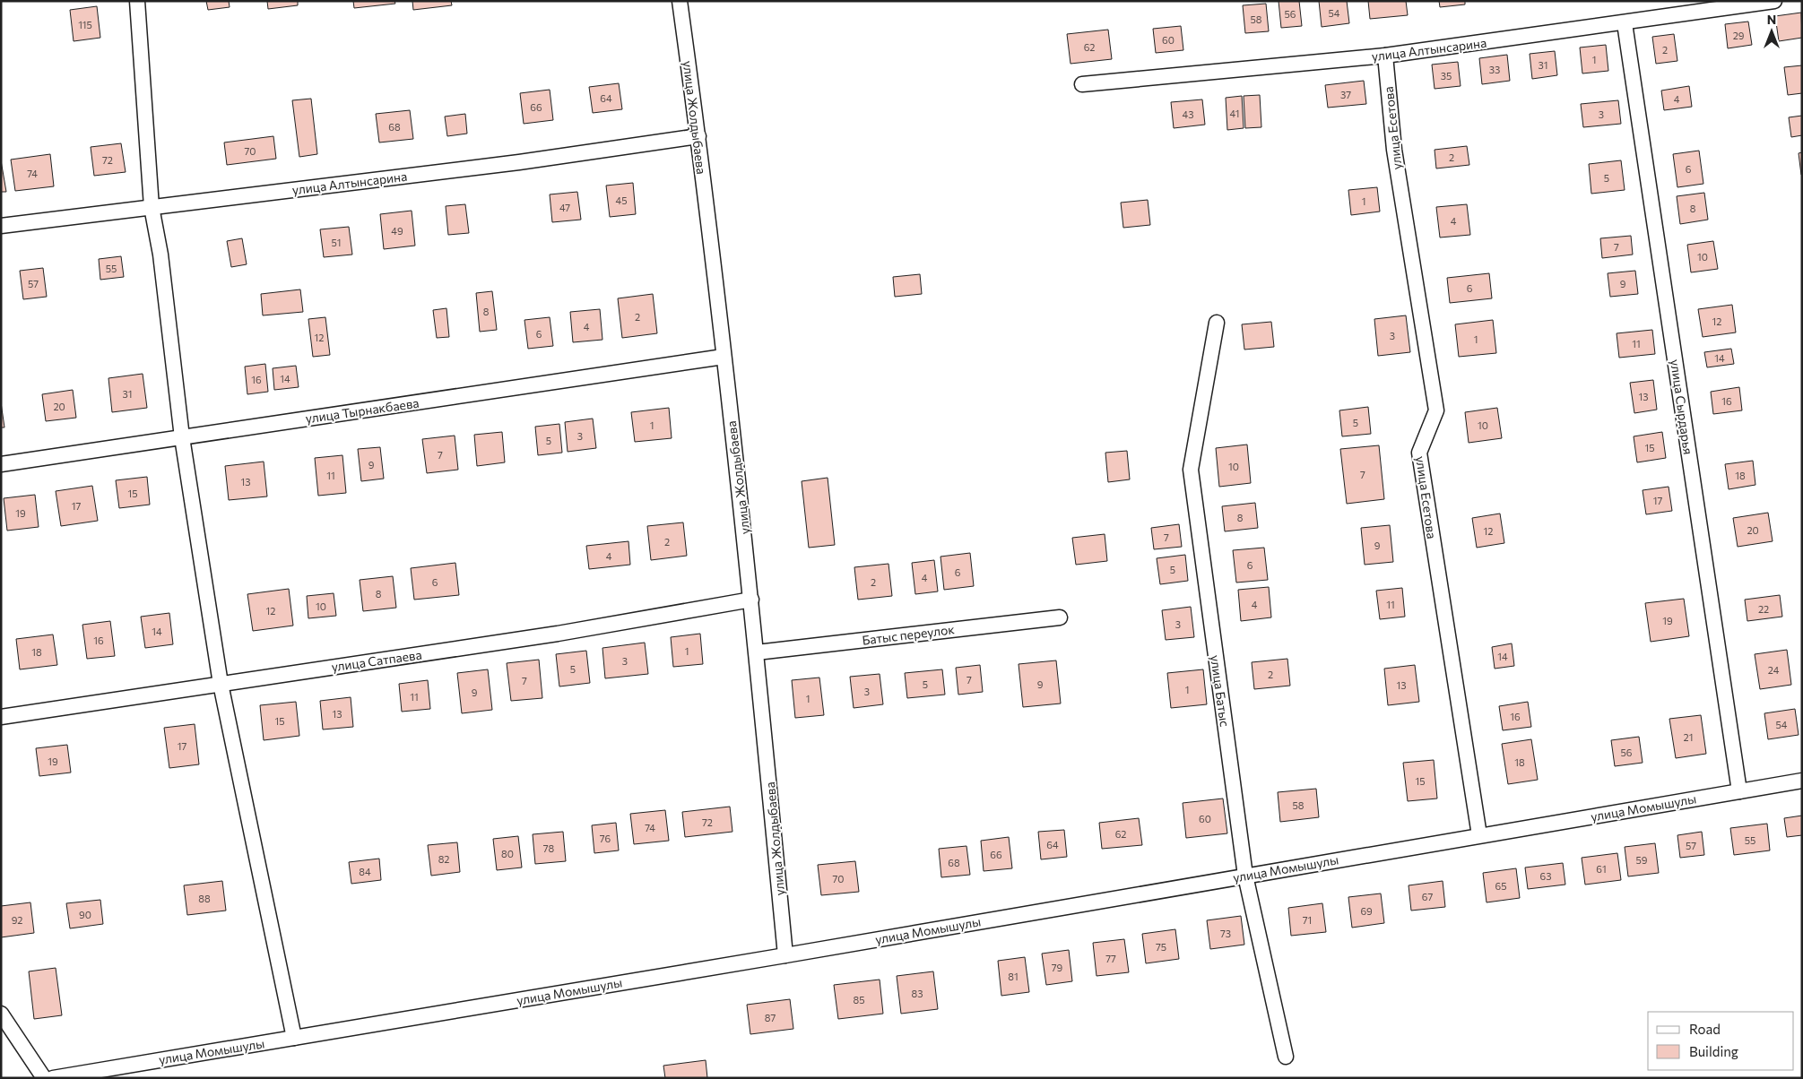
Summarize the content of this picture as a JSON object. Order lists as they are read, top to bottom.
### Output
{
  "streets": {
    "street": [
      "улица Алтынсарина",
      "улица Жолдыбаева",
      "улица Есетова",
      "улица Сырдарья",
      "улица Тырнакбаева",
      "Батыс переулок",
      "улица Сатпаева",
      "улица Батыс",
      "улица Момышулы"
    ]
  },
  "crossings": [
    ["улица Алтынсарина", "улица Жолдыбаева"],
    ["улица Алтынсарина", "улица Есетова"],
    ["улица Алтынсарина", "улица Сырдарья"],
    ["улица Жолдыбаева", "улица Тырнакбаева"],
    ["улица Жолдыбаева", "Батыс переулок"],
    ["улица Жолдыбаева", "улица Сатпаева"],
    ["улица Жолдыбаева", "улица Момышулы"],
    ["улица Есетова", "улица Момышулы"],
    ["улица Сырдарья", "улица Момышулы"],
    ["улица Батыс", "улица Момышулы"]
  ],
  "house_numbers": [
    "54",
    "56",
    "58",
    "115",
    "29",
    "60",
    "62",
    "2",
    "1",
    "31",
    "33",
    "35",
    "37",
    "64",
    "4",
    "66",
    "41",
    "43",
    "3",
    "68",
    "70",
    "2",
    "72",
    "6",
    "74",
    "5",
    "45",
    "1",
    "47",
    "8",
    "4",
    "49",
    "51",
    "7",
    "10",
    "55",
    "57",
    "9",
    "6",
    "8",
    "2",
    "12",
    "4",
    "6",
    "3",
    "12",
    "1",
    "11",
    "14",
    "14",
    "16",
    "31",
    "13",
    "16",
    "20",
    "5",
    "1",
    "10",
    "3",
    "5",
    "15",
    "7",
    "9",
    "10",
    "7",
    "11",
    "18",
    "13",
    "15",
    "17",
    "17",
    "19",
    "8",
    "20",
    "12",
    "7",
    "2",
    "9",
    "4",
    "6",
    "5",
    "6",
    "4",
    "6",
    "2",
    "8",
    "4",
    "11",
    "10",
    "22",
    "12",
    "19",
    "3",
    "14",
    "16",
    "1",
    "18",
    "14",
    "3",
    "5",
    "24",
    "2",
    "7",
    "7",
    "5",
    "9",
    "13",
    "1",
    "3",
    "9",
    "11",
    "1",
    "13",
    "16",
    "15",
    "54",
    "21",
    "17",
    "56",
    "19",
    "18",
    "15",
    "58",
    "60",
    "72",
    "74",
    "62",
    "76",
    "55",
    "64",
    "57",
    "78",
    "80",
    "66",
    "82",
    "59",
    "68",
    "61",
    "84",
    "63",
    "70",
    "65",
    "67",
    "88",
    "69",
    "90",
    "92",
    "71",
    "73",
    "75",
    "77",
    "79",
    "81",
    "83",
    "85",
    "87"
  ],
  "legend": ["Road", "Building"],
  "north": "top"
}
